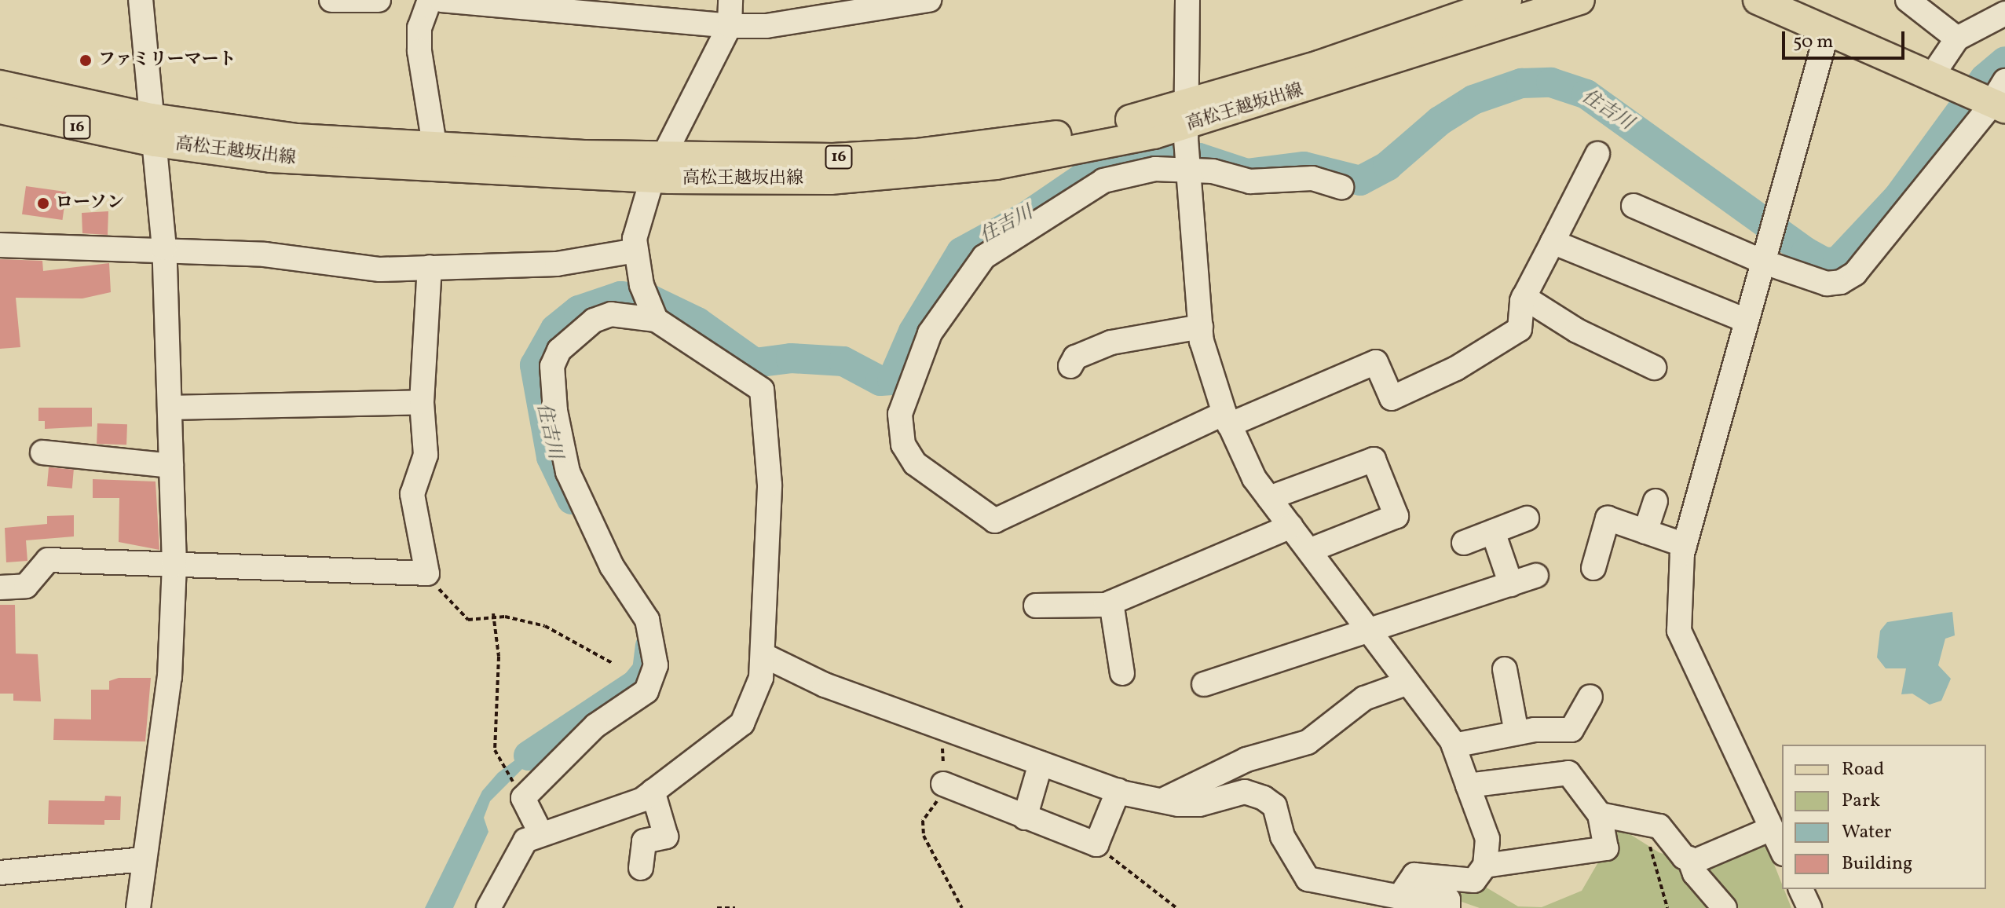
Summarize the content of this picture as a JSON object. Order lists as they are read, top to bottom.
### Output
{
  "streets": {
    "main road": ["高松王越坂出線", "16"]
  },
  "water": ["住吉川"],
  "places": ["ファミリーマート", "ローソン"],
  "legend": [
    "Road",
    "Park",
    "Water",
    "Building"
  ],
  "scale_bar": "50 m"
}
